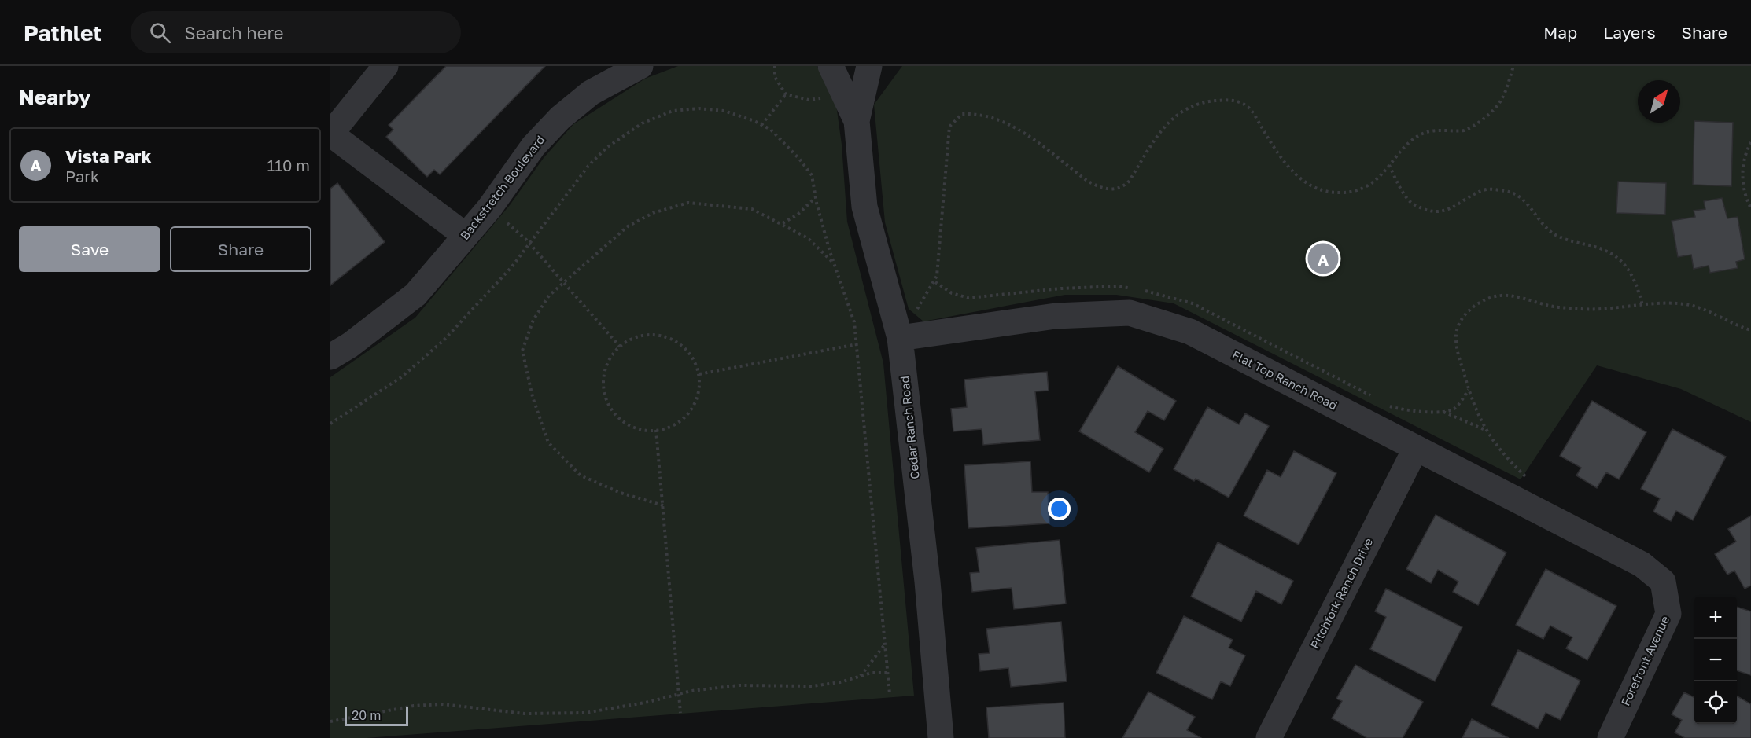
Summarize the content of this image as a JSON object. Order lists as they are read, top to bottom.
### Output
{
  "streets": {
    "street": [
      "Backstretch Boulevard",
      "Flat Top Ranch Road",
      "Cedar Ranch Road",
      "Pitchfork Ranch Drive",
      "Forefront Avenue"
    ]
  },
  "crossings": [
    ["Flat Top Ranch Road", "Cedar Ranch Road"],
    ["Flat Top Ranch Road", "Pitchfork Ranch Drive"],
    ["Flat Top Ranch Road", "Forefront Avenue"]
  ],
  "scale_bar": "20 m",
  "north": "top right",
  "page": {
    "header": "Pathlet",
    "search": "Search here",
    "nav": ["Map", "Layers", "Share"],
    "heading": "Nearby",
    "list": [
      {
        "mark": "A",
        "name": "Vista Park",
        "note": "Park",
        "value": "110 m"
      }
    ],
    "buttons": ["Save", "Share"],
    "pins": "A",
    "map_buttons": ["+", "−"],
    "scale": "20 m"
  }
}
